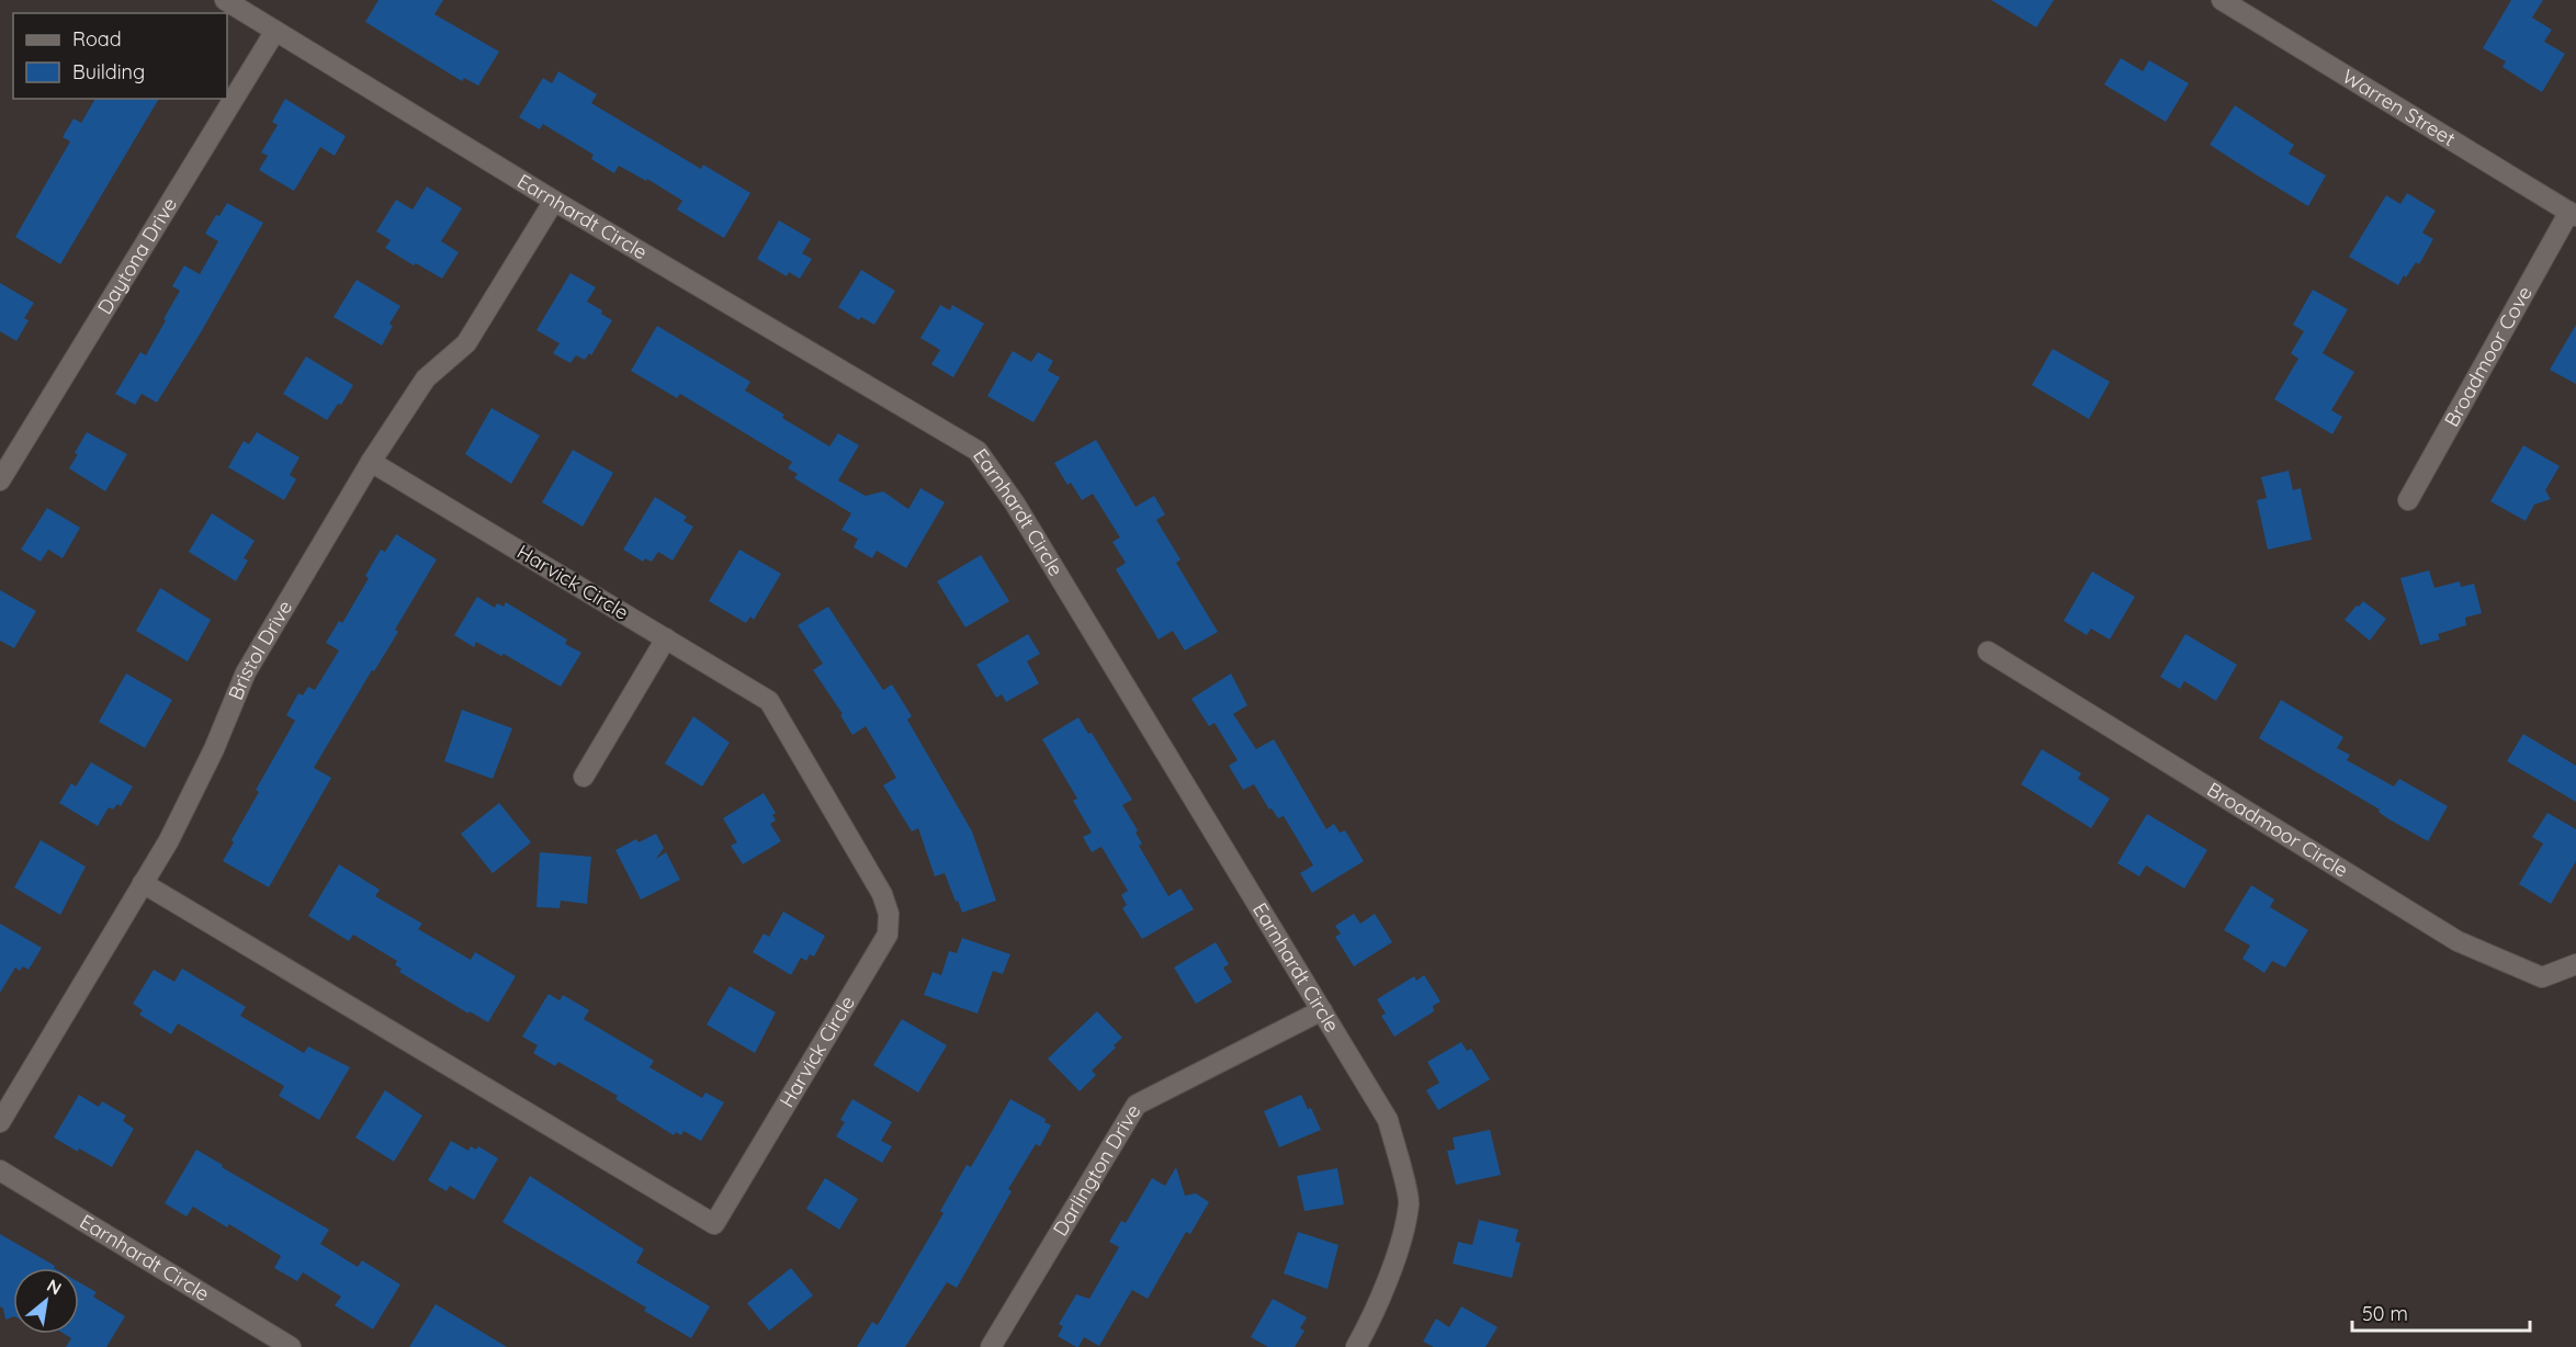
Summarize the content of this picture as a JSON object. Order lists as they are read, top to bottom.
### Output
{
  "streets": {
    "street": [
      "Warren Street",
      "Earnhardt Circle",
      "Daytona Drive",
      "Broadmoor Cove",
      "Harvick Circle",
      "Bristol Drive",
      "Broadmoor Circle",
      "Darlington Drive"
    ]
  },
  "crossings": [
    ["Warren Street", "Broadmoor Cove"],
    ["Earnhardt Circle", "Daytona Drive"],
    ["Earnhardt Circle", "Bristol Drive"],
    ["Earnhardt Circle", "Darlington Drive"],
    ["Harvick Circle", "Bristol Drive"]
  ],
  "legend": ["Road", "Building"],
  "scale_bar": "50 m",
  "north": "top right"
}
